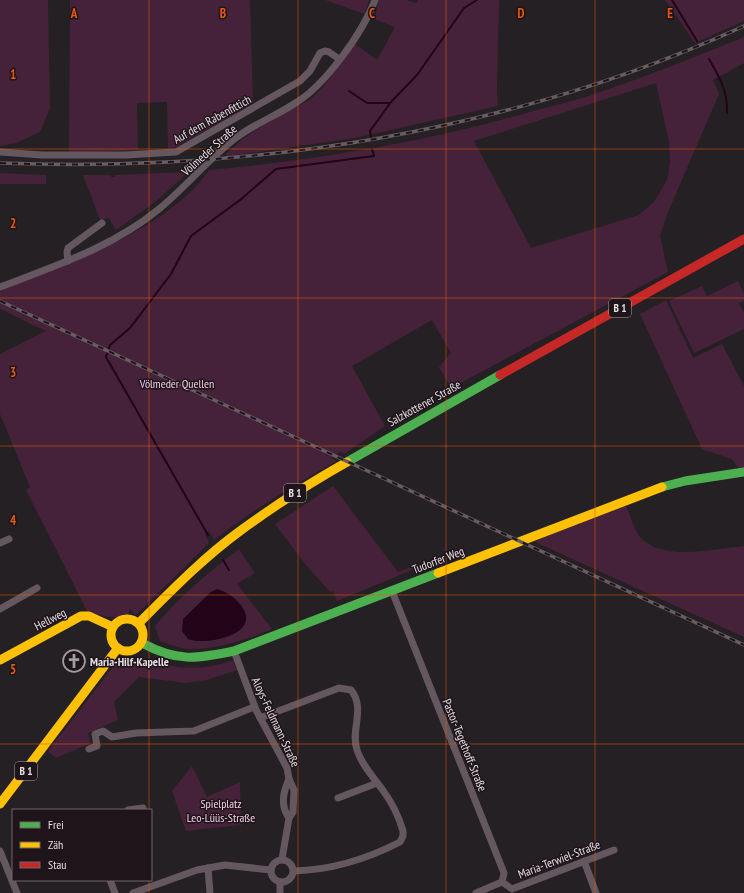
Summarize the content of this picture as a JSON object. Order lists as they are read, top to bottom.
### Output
{
  "streets": {
    "main road": [
      "B 1",
      "Salzkottener Straße",
      "Tudorfer Weg",
      "Hellweg"
    ],
    "street": [
      "Auf dem Rabenfittich",
      "Völmeder Straße",
      "Aloys-Feldmann-Straße",
      "Pastor-Tegethoff-Straße",
      "Maria-Terwiel-Straße"
    ]
  },
  "crossings": [
    ["Auf dem Rabenfittich", "Völmeder Straße"],
    ["B 1", "Salzkottener Straße"],
    ["B 1", "Tudorfer Weg"],
    ["B 1", "Hellweg"],
    ["Salzkottener Straße", "Tudorfer Weg"],
    ["Salzkottener Straße", "Hellweg"],
    ["Tudorfer Weg", "Hellweg"],
    ["Tudorfer Weg", "Aloys-Feldmann-Straße"],
    ["Tudorfer Weg", "Pastor-Tegethoff-Straße"],
    ["Pastor-Tegethoff-Straße", "Maria-Terwiel-Straße"]
  ],
  "parks": ["Völmeder Quellen", "Spielplatz Leo-Lüüs-Straße"],
  "places": {
    "church": ["Maria-Hilf-Kapelle"]
  },
  "legend": ["Frei", "Zäh", "Stau"],
  "grid": {
    "columns": [
      "A",
      "B",
      "C",
      "D",
      "E"
    ],
    "rows": [
      "1",
      "2",
      "3",
      "4",
      "5"
    ]
  }
}
